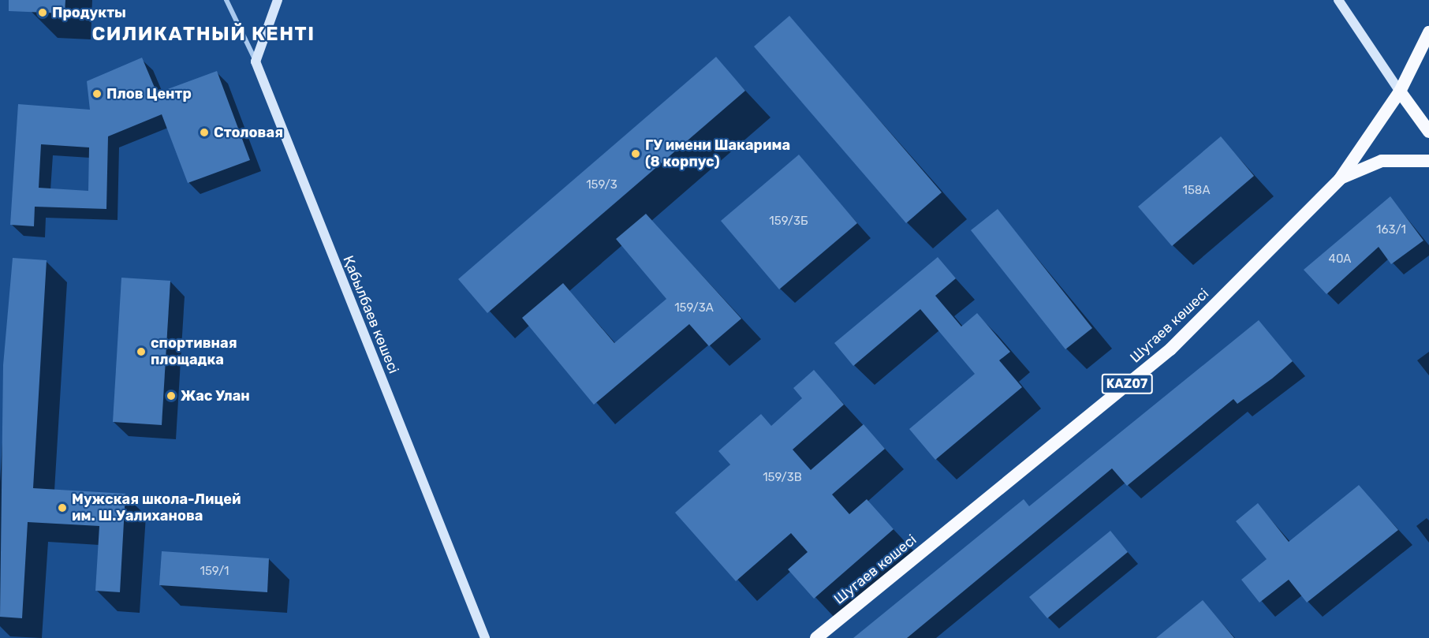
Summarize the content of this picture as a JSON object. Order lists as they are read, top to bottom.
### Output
{
  "streets": {
    "highway": ["Шугаев көшесі", "KAZ07"],
    "main road": ["Қабылбаев көшесі"]
  },
  "crossings": [
    ["Шугаев көшесі", "KAZ07"]
  ],
  "districts": ["СИЛИКАТНЫЙ КЕНТІ"],
  "places": [
    "Продукты",
    "Плов Центр",
    "Столовая",
    "ГУ имени Шакарима (8 корпус)",
    "спортивная площадка",
    "Жас Улан",
    "Мужская школа-Лицей им. Ш.Уалиханова"
  ],
  "house_numbers": [
    "159/3",
    "158А",
    "159/3Б",
    "163/1",
    "40A",
    "159/3А",
    "159/3В",
    "159/1"
  ]
}
